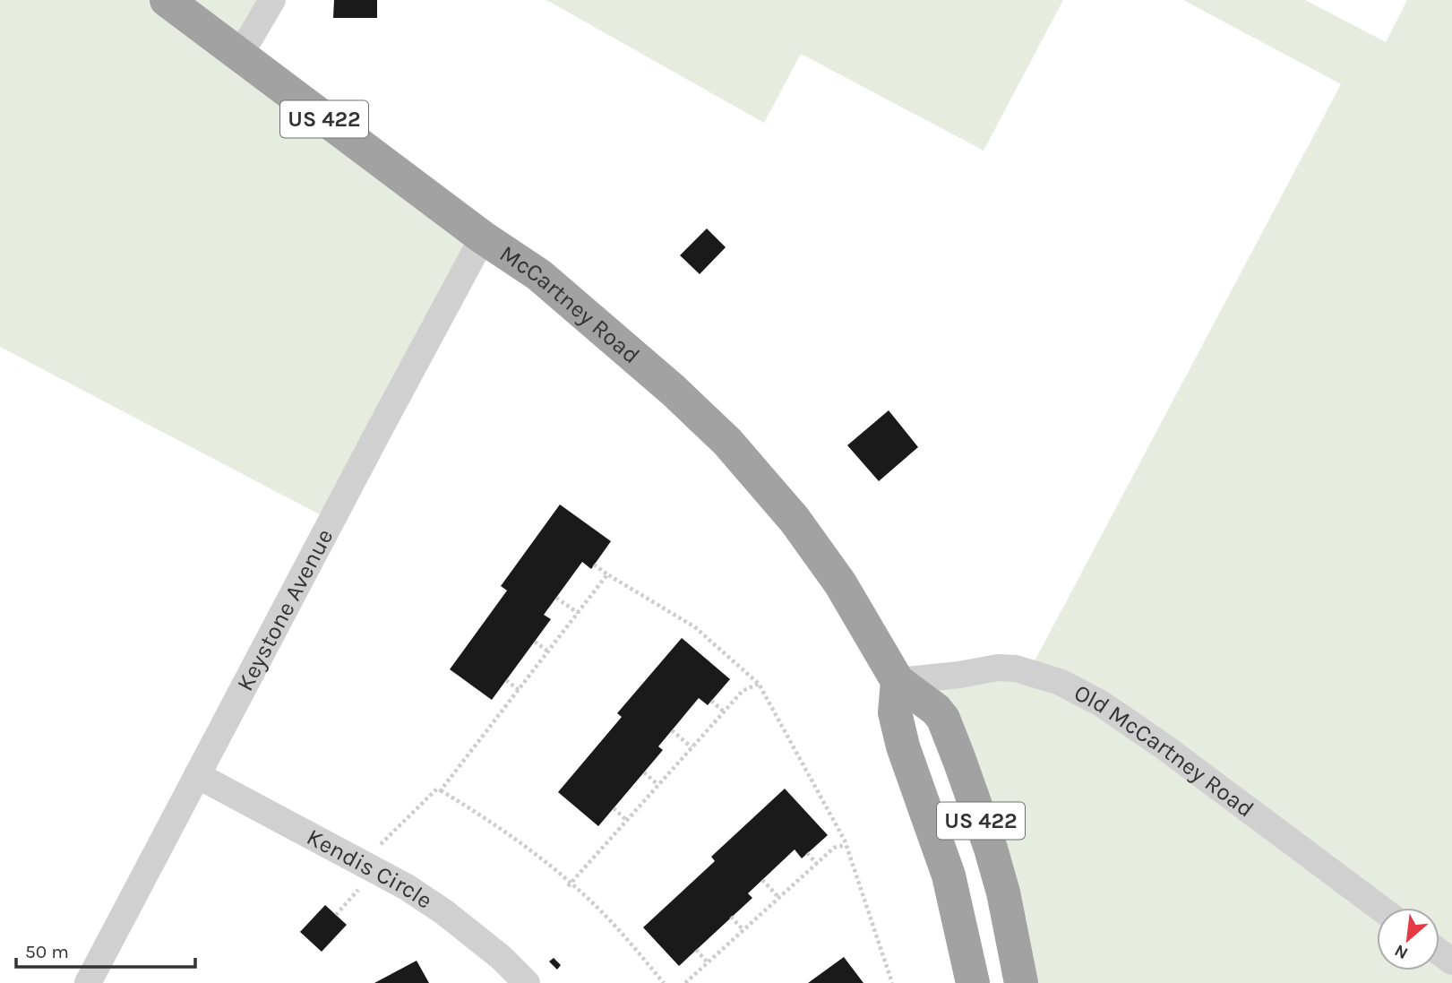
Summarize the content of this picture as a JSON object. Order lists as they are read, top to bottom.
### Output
{
  "streets": {
    "highway": ["US 422", "McCartney Road"],
    "street": ["Keystone Avenue", "Old McCartney Road", "Kendis Circle"]
  },
  "crossings": [
    ["US 422", "McCartney Road"],
    ["US 422", "Old McCartney Road"],
    ["McCartney Road", "Keystone Avenue"],
    ["McCartney Road", "Old McCartney Road"],
    ["Keystone Avenue", "Kendis Circle"]
  ],
  "scale_bar": "50 m",
  "north": "bottom left"
}
